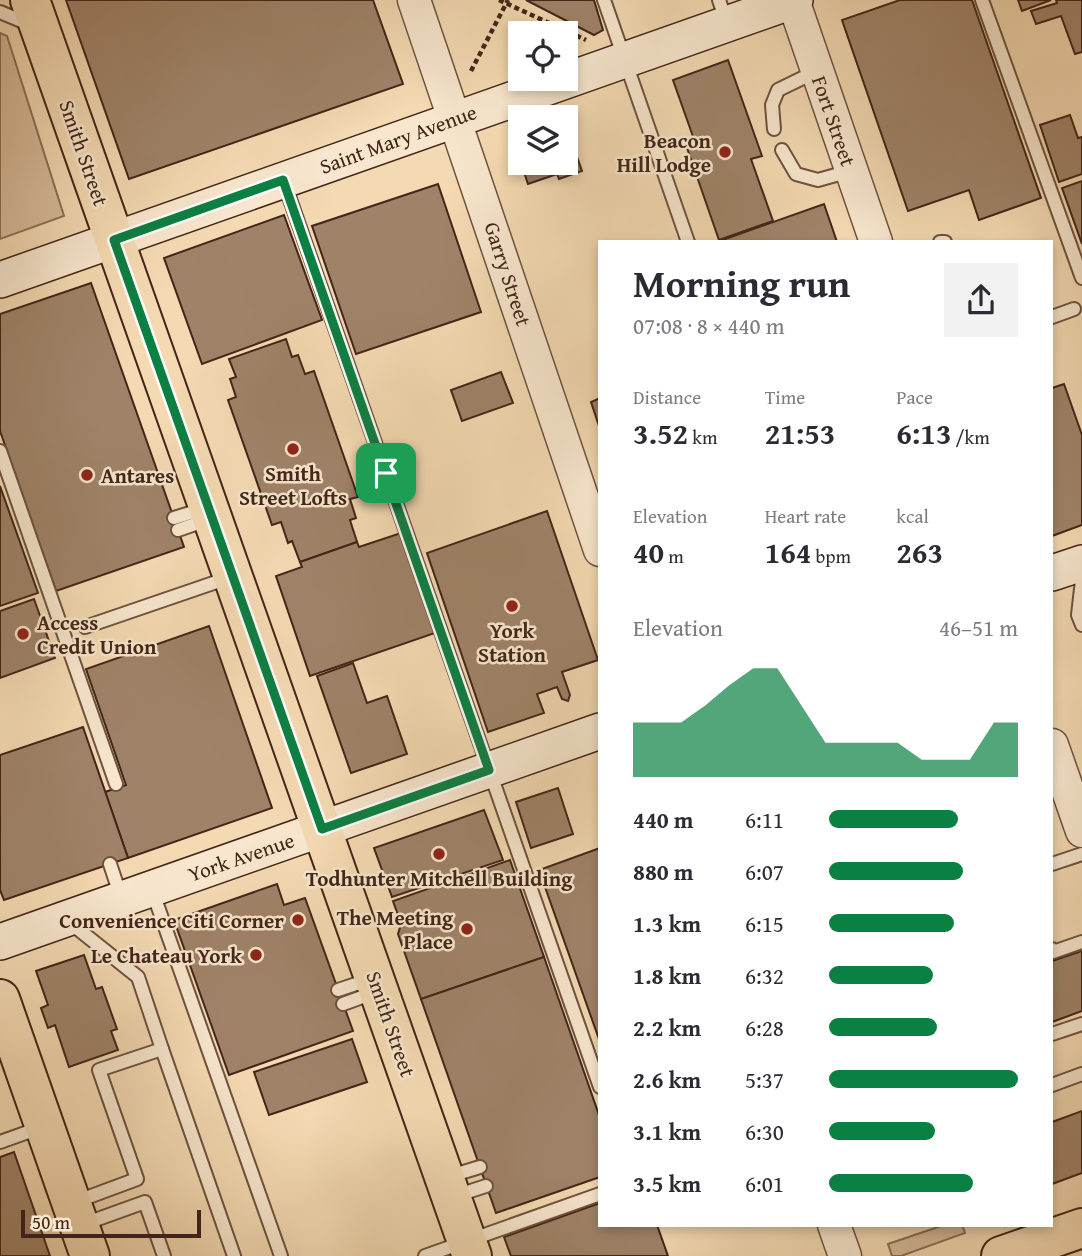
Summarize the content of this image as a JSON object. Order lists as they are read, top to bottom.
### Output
{
  "streets": {
    "main road": ["Saint Mary Avenue", "Smith Street", "York Avenue"],
    "street": ["Fort Street", "Garry Street"]
  },
  "crossings": [
    ["Fort Street", "Saint Mary Avenue"],
    ["Saint Mary Avenue", "Smith Street"],
    ["Saint Mary Avenue", "Garry Street"],
    ["Smith Street", "York Avenue"]
  ],
  "places": [
    "Beacon Hill Lodge",
    "Smith Street Lofts",
    "Antares",
    "York Station",
    "Access Credit Union",
    "Todhunter Mitchell Building",
    "Convenience Citi Corner",
    "The Meeting Place",
    "Le Chateau York"
  ],
  "scale_bar": "50 m",
  "page": {
    "heading": ["Morning run", "07:08 · 8 × 440 m"],
    "stats": [
      ["Distance", "3.52 km"],
      ["Time", "21:53"],
      ["Pace", "6:13 /km"],
      ["Elevation", "40 m"],
      ["Heart rate", "164 bpm"],
      ["kcal", "263"]
    ],
    "chart": ["Elevation", "46–51 m"],
    "list": [
      {
        "name": "440 m",
        "note": "6:11"
      },
      {
        "name": "880 m",
        "note": "6:07"
      },
      {
        "name": "1.3 km",
        "note": "6:15"
      },
      {
        "name": "1.8 km",
        "note": "6:32"
      },
      {
        "name": "2.2 km",
        "note": "6:28"
      },
      {
        "name": "2.6 km",
        "note": "5:37"
      },
      {
        "name": "3.1 km",
        "note": "6:30"
      },
      {
        "name": "3.5 km",
        "note": "6:01"
      }
    ],
    "scale": "50 m"
  }
}
